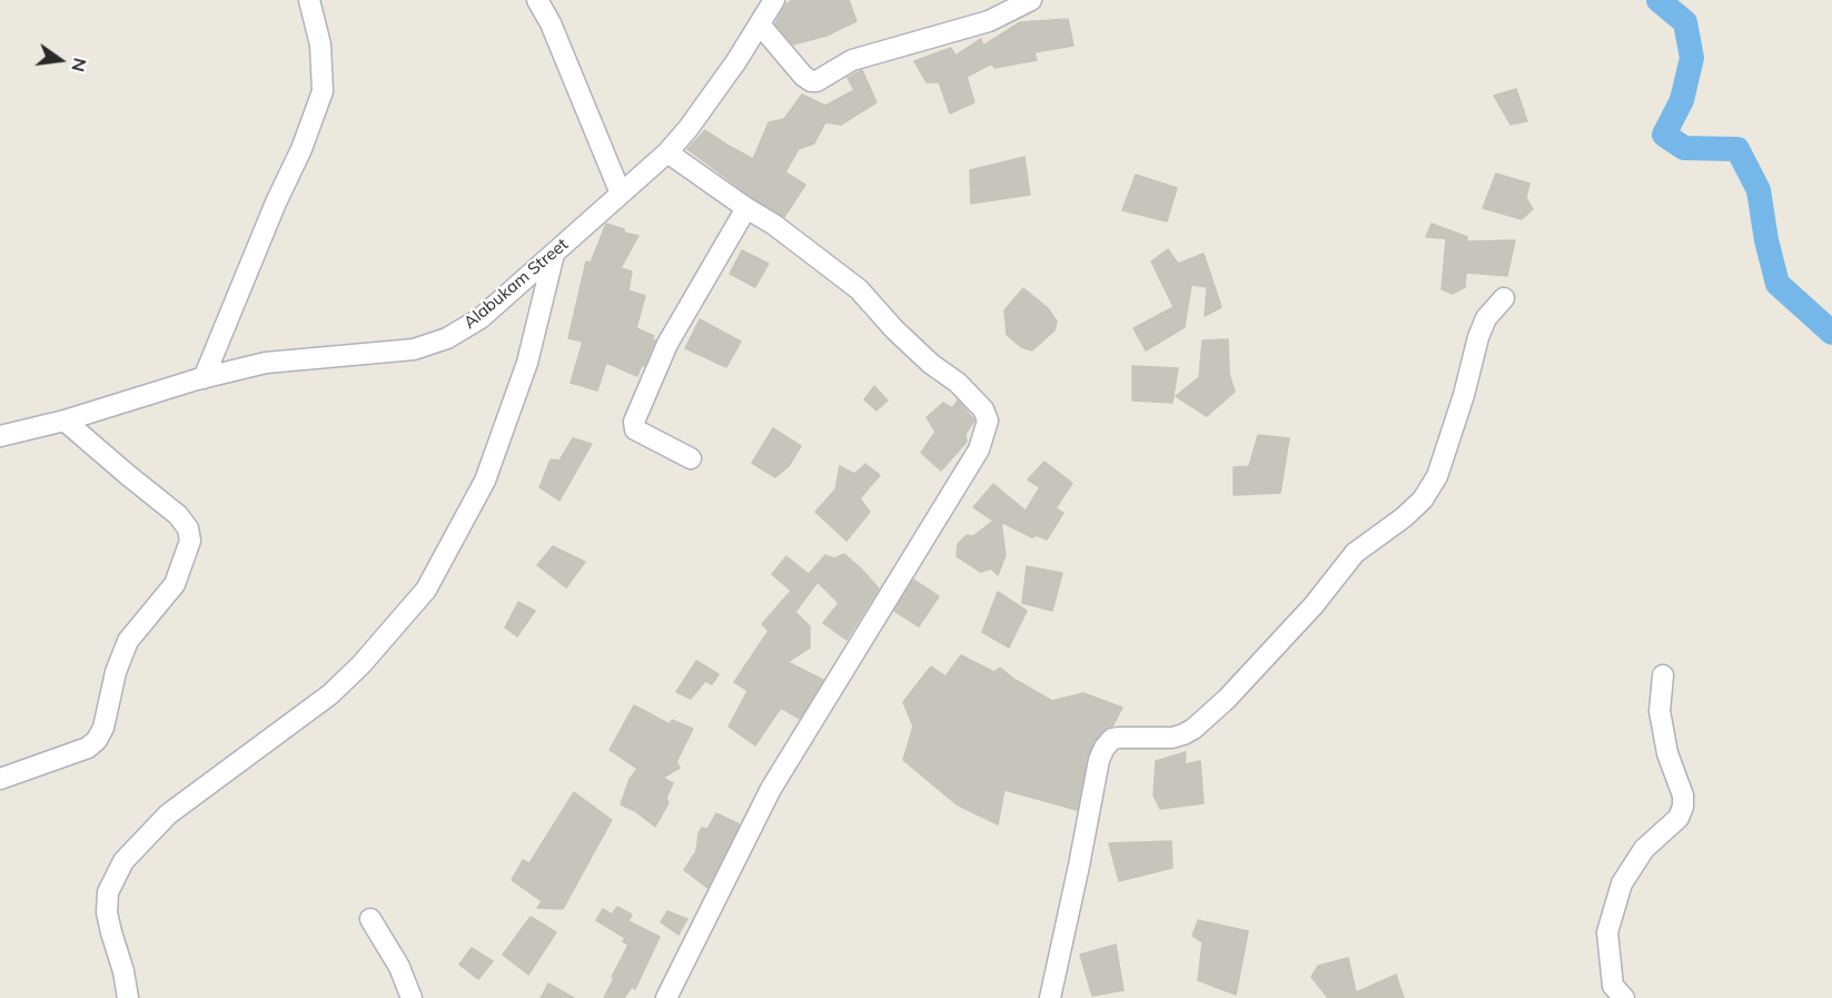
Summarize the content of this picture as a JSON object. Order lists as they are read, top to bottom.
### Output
{
  "streets": {
    "street": ["Alabukam Street"]
  },
  "north": "right"
}
